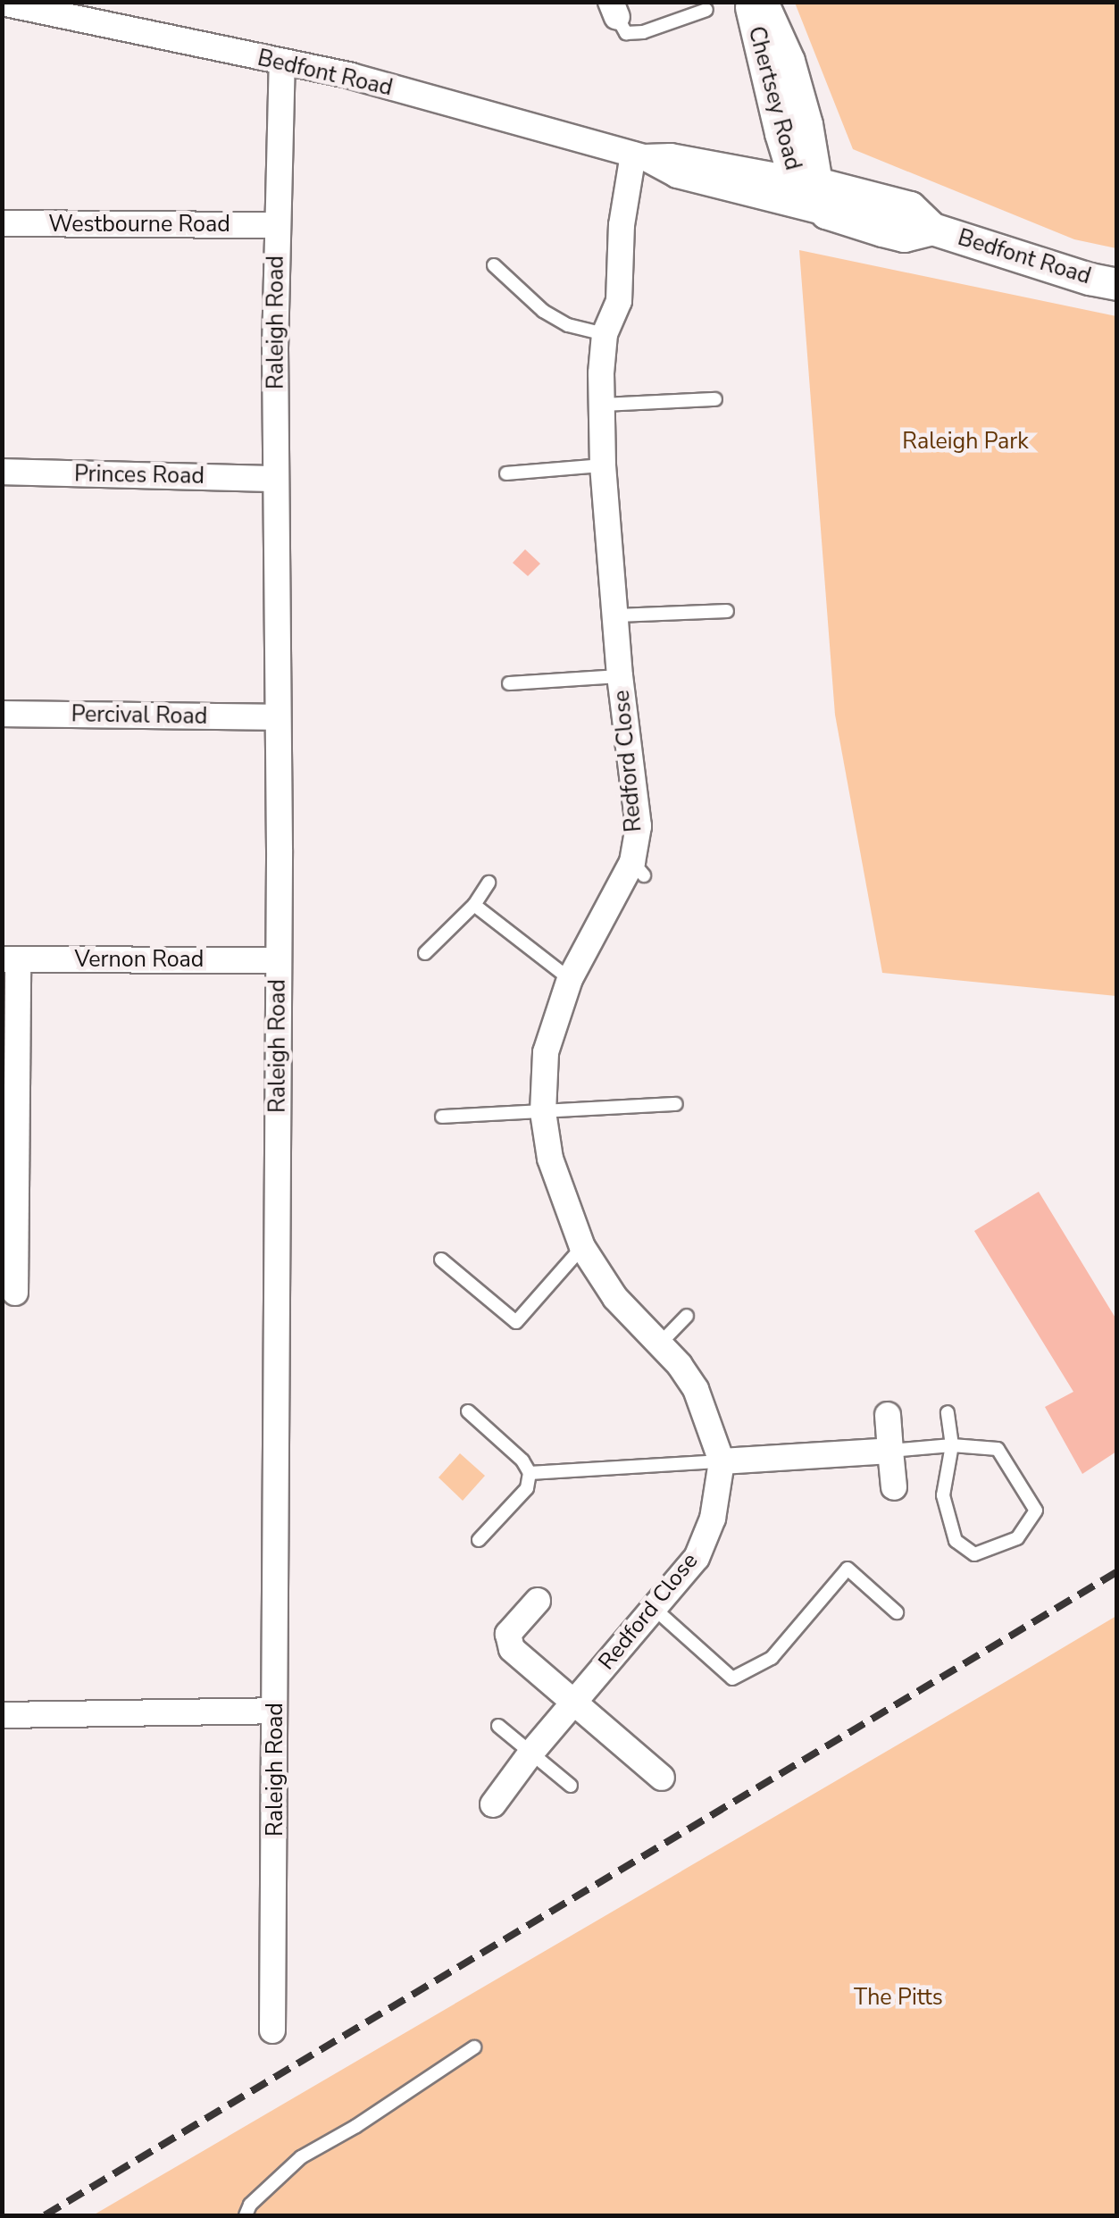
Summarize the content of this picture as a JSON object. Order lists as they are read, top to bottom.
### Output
{
  "streets": {
    "street": [
      "Bedfont Road",
      "Chertsey Road",
      "Westbourne Road",
      "Raleigh Road",
      "Princes Road",
      "Percival Road",
      "Redford Close",
      "Vernon Road"
    ]
  },
  "crossings": [
    ["Bedfont Road", "Chertsey Road"],
    ["Bedfont Road", "Raleigh Road"],
    ["Bedfont Road", "Redford Close"],
    ["Westbourne Road", "Raleigh Road"],
    ["Raleigh Road", "Princes Road"],
    ["Raleigh Road", "Percival Road"],
    ["Raleigh Road", "Vernon Road"]
  ],
  "parks": ["Raleigh Park", "The Pitts"]
}
